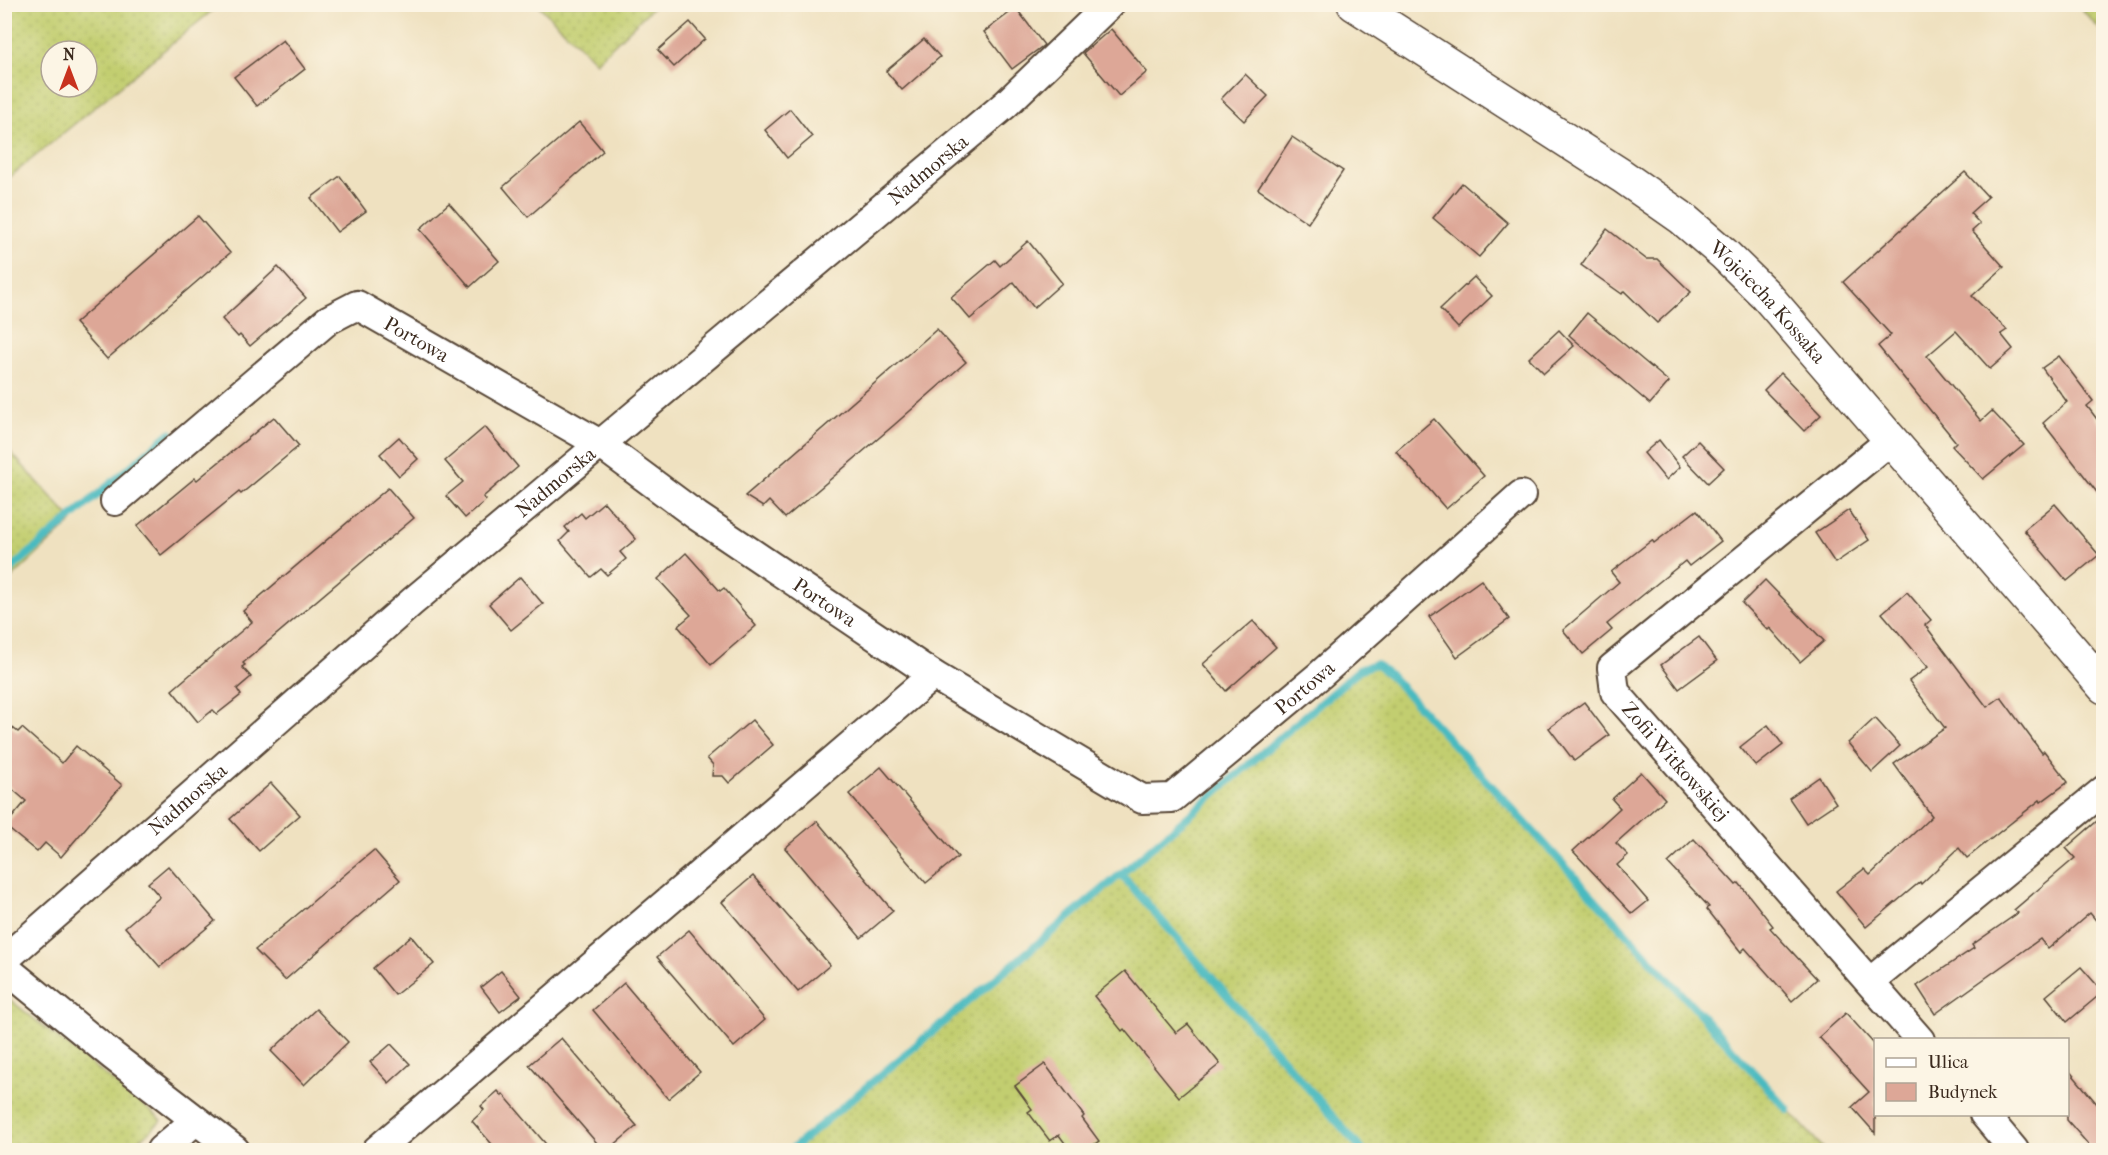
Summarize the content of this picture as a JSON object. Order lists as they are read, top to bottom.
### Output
{
  "streets": {
    "main road": ["Wojciecha Kossaka"],
    "street": ["Nadmorska", "Portowa", "Zofii Witkowskiej"]
  },
  "crossings": [
    ["Nadmorska", "Portowa"],
    ["Wojciecha Kossaka", "Zofii Witkowskiej"]
  ],
  "legend": ["Ulica", "Budynek"],
  "north": "top"
}
